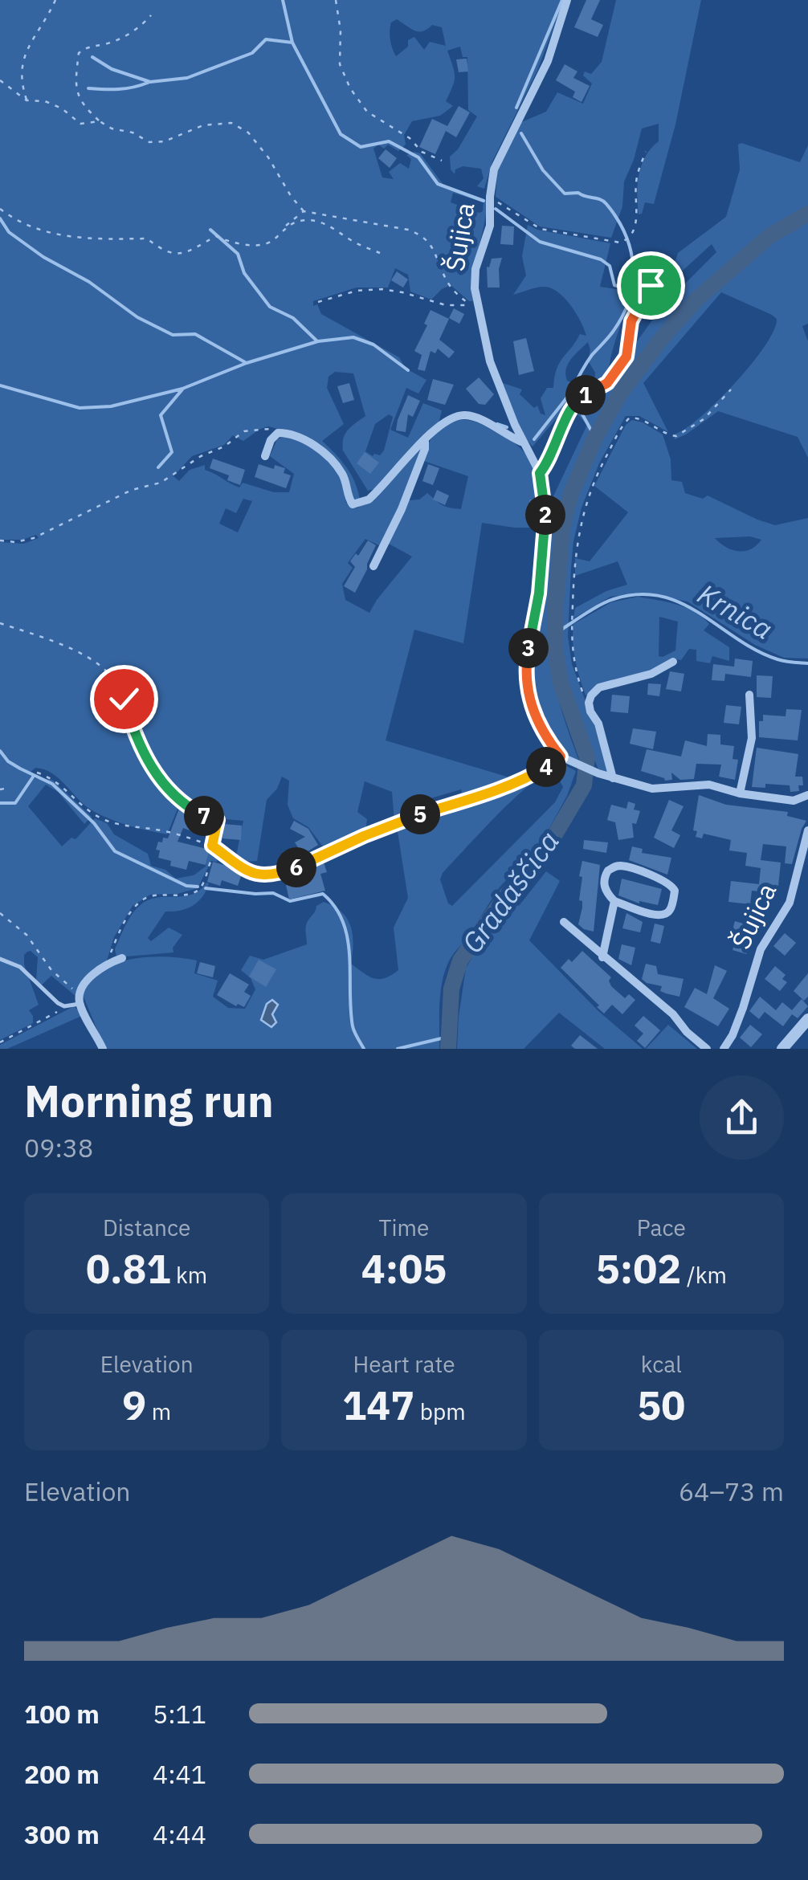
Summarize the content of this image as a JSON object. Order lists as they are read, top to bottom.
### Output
{
  "streets": {
    "street": ["Šujica"]
  },
  "water": ["Krnica", "Gradaščica"],
  "page": {
    "pins": [
      "1",
      "2",
      "3",
      "4",
      "5",
      "7",
      "6"
    ],
    "heading": ["Morning run", "09:38"],
    "stats": [
      ["Distance", "0.81 km"],
      ["Time", "4:05"],
      ["Pace", "5:02 /km"],
      ["Elevation", "9 m"],
      ["Heart rate", "147 bpm"],
      ["kcal", "50"]
    ],
    "chart": ["Elevation", "64–73 m"],
    "list": [
      {
        "name": "100 m",
        "note": "5:11"
      },
      {
        "name": "200 m",
        "note": "4:41"
      },
      {
        "name": "300 m",
        "note": "4:44"
      }
    ]
  }
}
